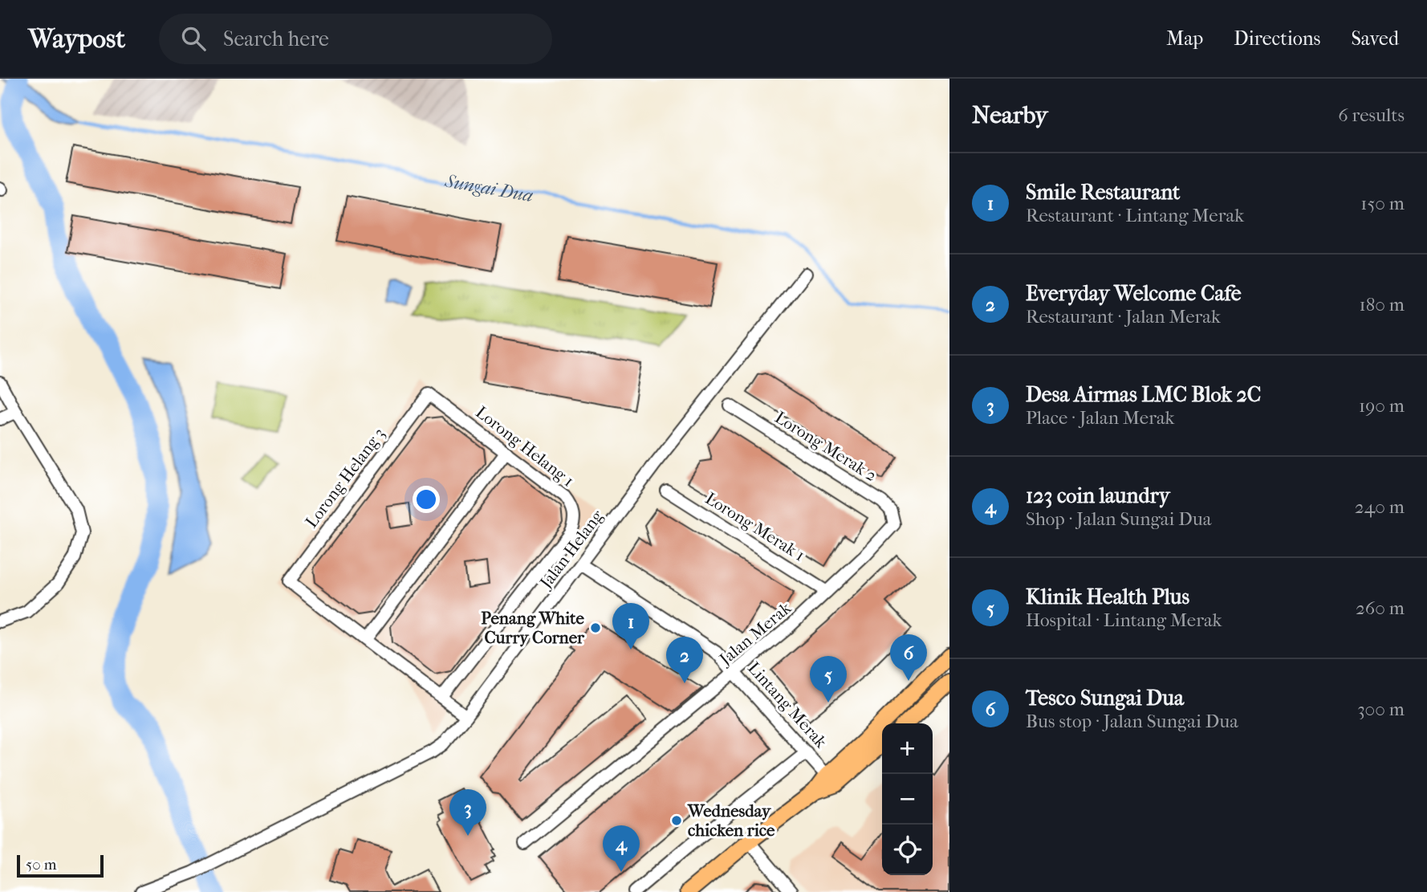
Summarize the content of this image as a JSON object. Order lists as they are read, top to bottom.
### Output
{
  "streets": {
    "street": [
      "Lorong Helang 1",
      "Lorong Merak 2",
      "Lorong Helang 3",
      "Lorong Merak 1",
      "Jalan Helang",
      "Jalan Merak",
      "Lintang Merak"
    ]
  },
  "crossings": [
    ["Lorong Helang 1", "Lorong Helang 3"],
    ["Lorong Merak 2", "Jalan Merak"],
    ["Lorong Merak 1", "Jalan Merak"],
    ["Jalan Helang", "Lintang Merak"],
    ["Jalan Merak", "Lintang Merak"]
  ],
  "water": ["Sungai Dua"],
  "places": ["Penang White Curry Corner", "Wednesday chicken rice"],
  "scale_bar": "50 m",
  "page": {
    "header": "Waypost",
    "search": "Search here",
    "nav": ["Map", "Directions", "Saved"],
    "heading": ["Nearby", "6 results"],
    "list": [
      {
        "mark": "1",
        "name": "Smile Restaurant",
        "note": "Restaurant · Lintang Merak",
        "value": "150 m"
      },
      {
        "mark": "2",
        "name": "Everyday Welcome Cafe",
        "note": "Restaurant · Jalan Merak",
        "value": "180 m"
      },
      {
        "mark": "3",
        "name": "Desa Airmas LMC Blok 2C",
        "note": "Place · Jalan Merak",
        "value": "190 m"
      },
      {
        "mark": "4",
        "name": "123 coin laundry",
        "note": "Shop · Jalan Sungai Dua",
        "value": "240 m"
      },
      {
        "mark": "5",
        "name": "Klinik Health Plus",
        "note": "Hospital · Lintang Merak",
        "value": "260 m"
      },
      {
        "mark": "6",
        "name": "Tesco Sungai Dua",
        "note": "Bus stop · Jalan Sungai Dua",
        "value": "300 m"
      }
    ],
    "pins": [
      "1",
      "6",
      "2",
      "5",
      "3",
      "4"
    ],
    "map_buttons": ["+", "−"],
    "scale": "50 m"
  }
}
